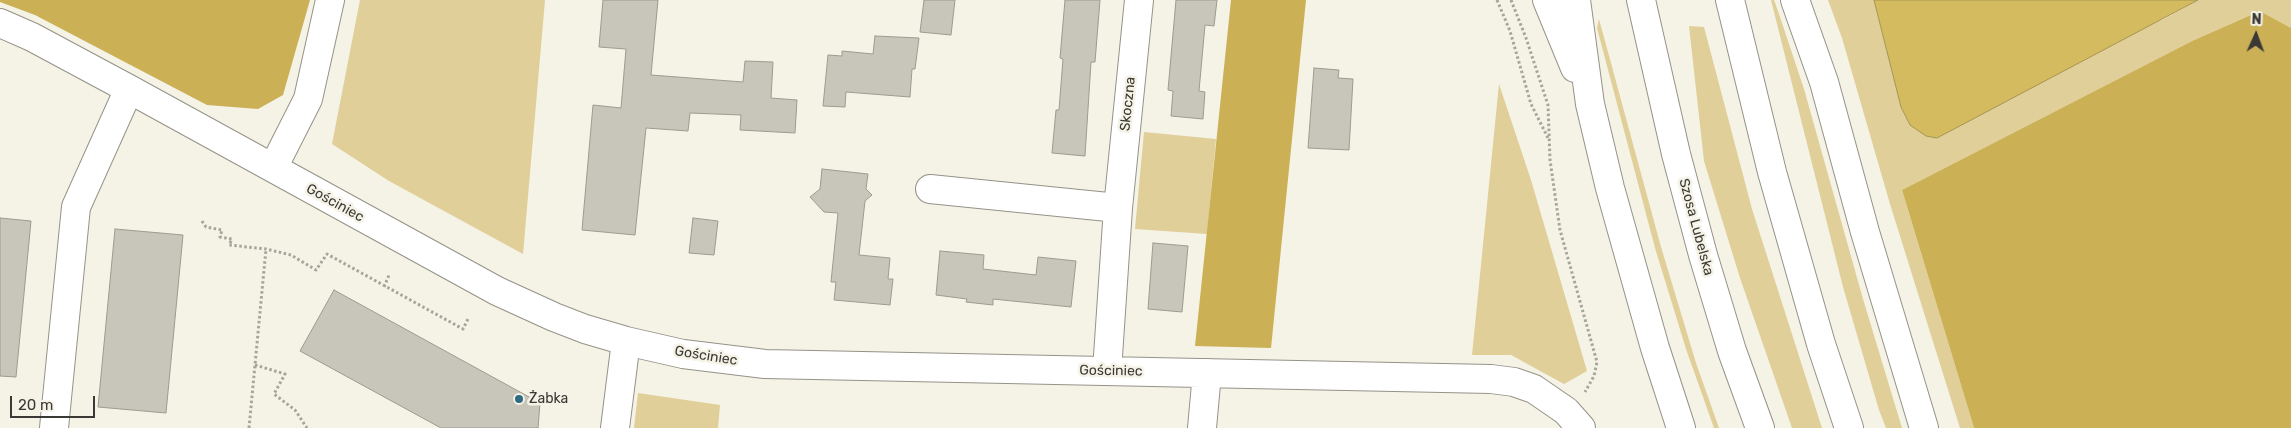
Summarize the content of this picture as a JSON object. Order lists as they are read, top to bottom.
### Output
{
  "streets": {
    "main road": ["Skoczna", "Gościniec", "Szosa Lubelska"]
  },
  "crossings": [
    ["Skoczna", "Gościniec"]
  ],
  "places": ["Żabka"],
  "scale_bar": "20 m",
  "north": "top"
}
